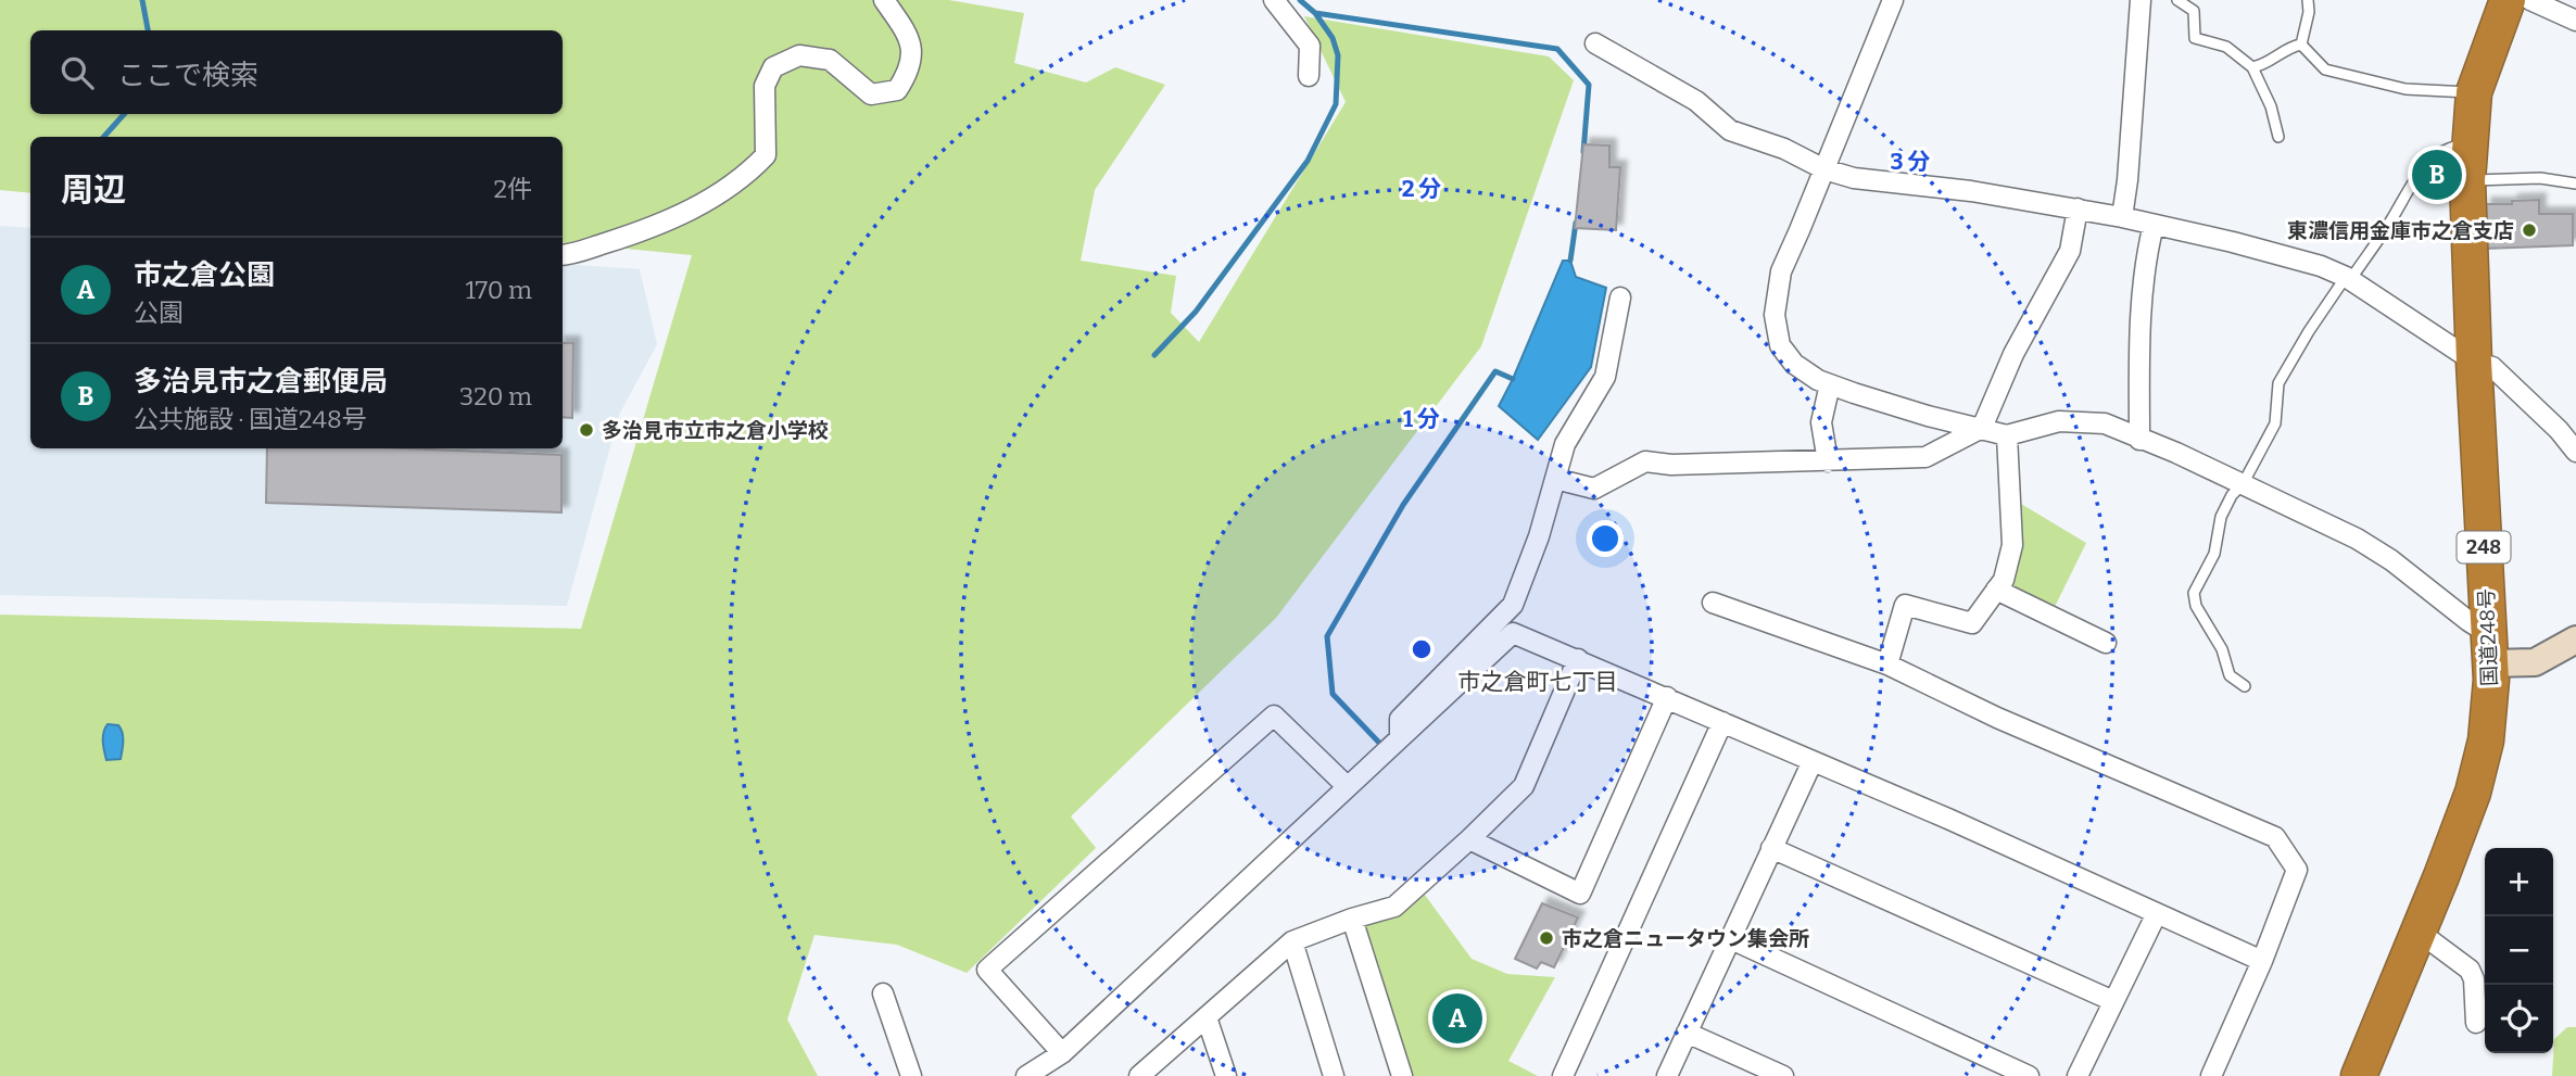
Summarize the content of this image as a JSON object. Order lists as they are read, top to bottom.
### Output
{
  "streets": {
    "highway": ["248", "国道248号"]
  },
  "districts": ["市之倉町七丁目"],
  "places": ["東濃信用金庫市之倉支店", "多治見市立市之倉小学校", "市之倉ニュータウン集会所"],
  "page": {
    "search": "ここで検索",
    "heading": ["周辺", "2件"],
    "pins": ["B", "A"],
    "list": [
      {
        "mark": "A",
        "name": "市之倉公園",
        "note": "公園",
        "value": "170 m"
      },
      {
        "mark": "B",
        "name": "多治見市之倉郵便局",
        "note": "公共施設 · 国道248号",
        "value": "320 m"
      }
    ],
    "map_buttons": ["+", "−"]
  },
  "rings": ["3 分", "2 分", "1 分"]
}
